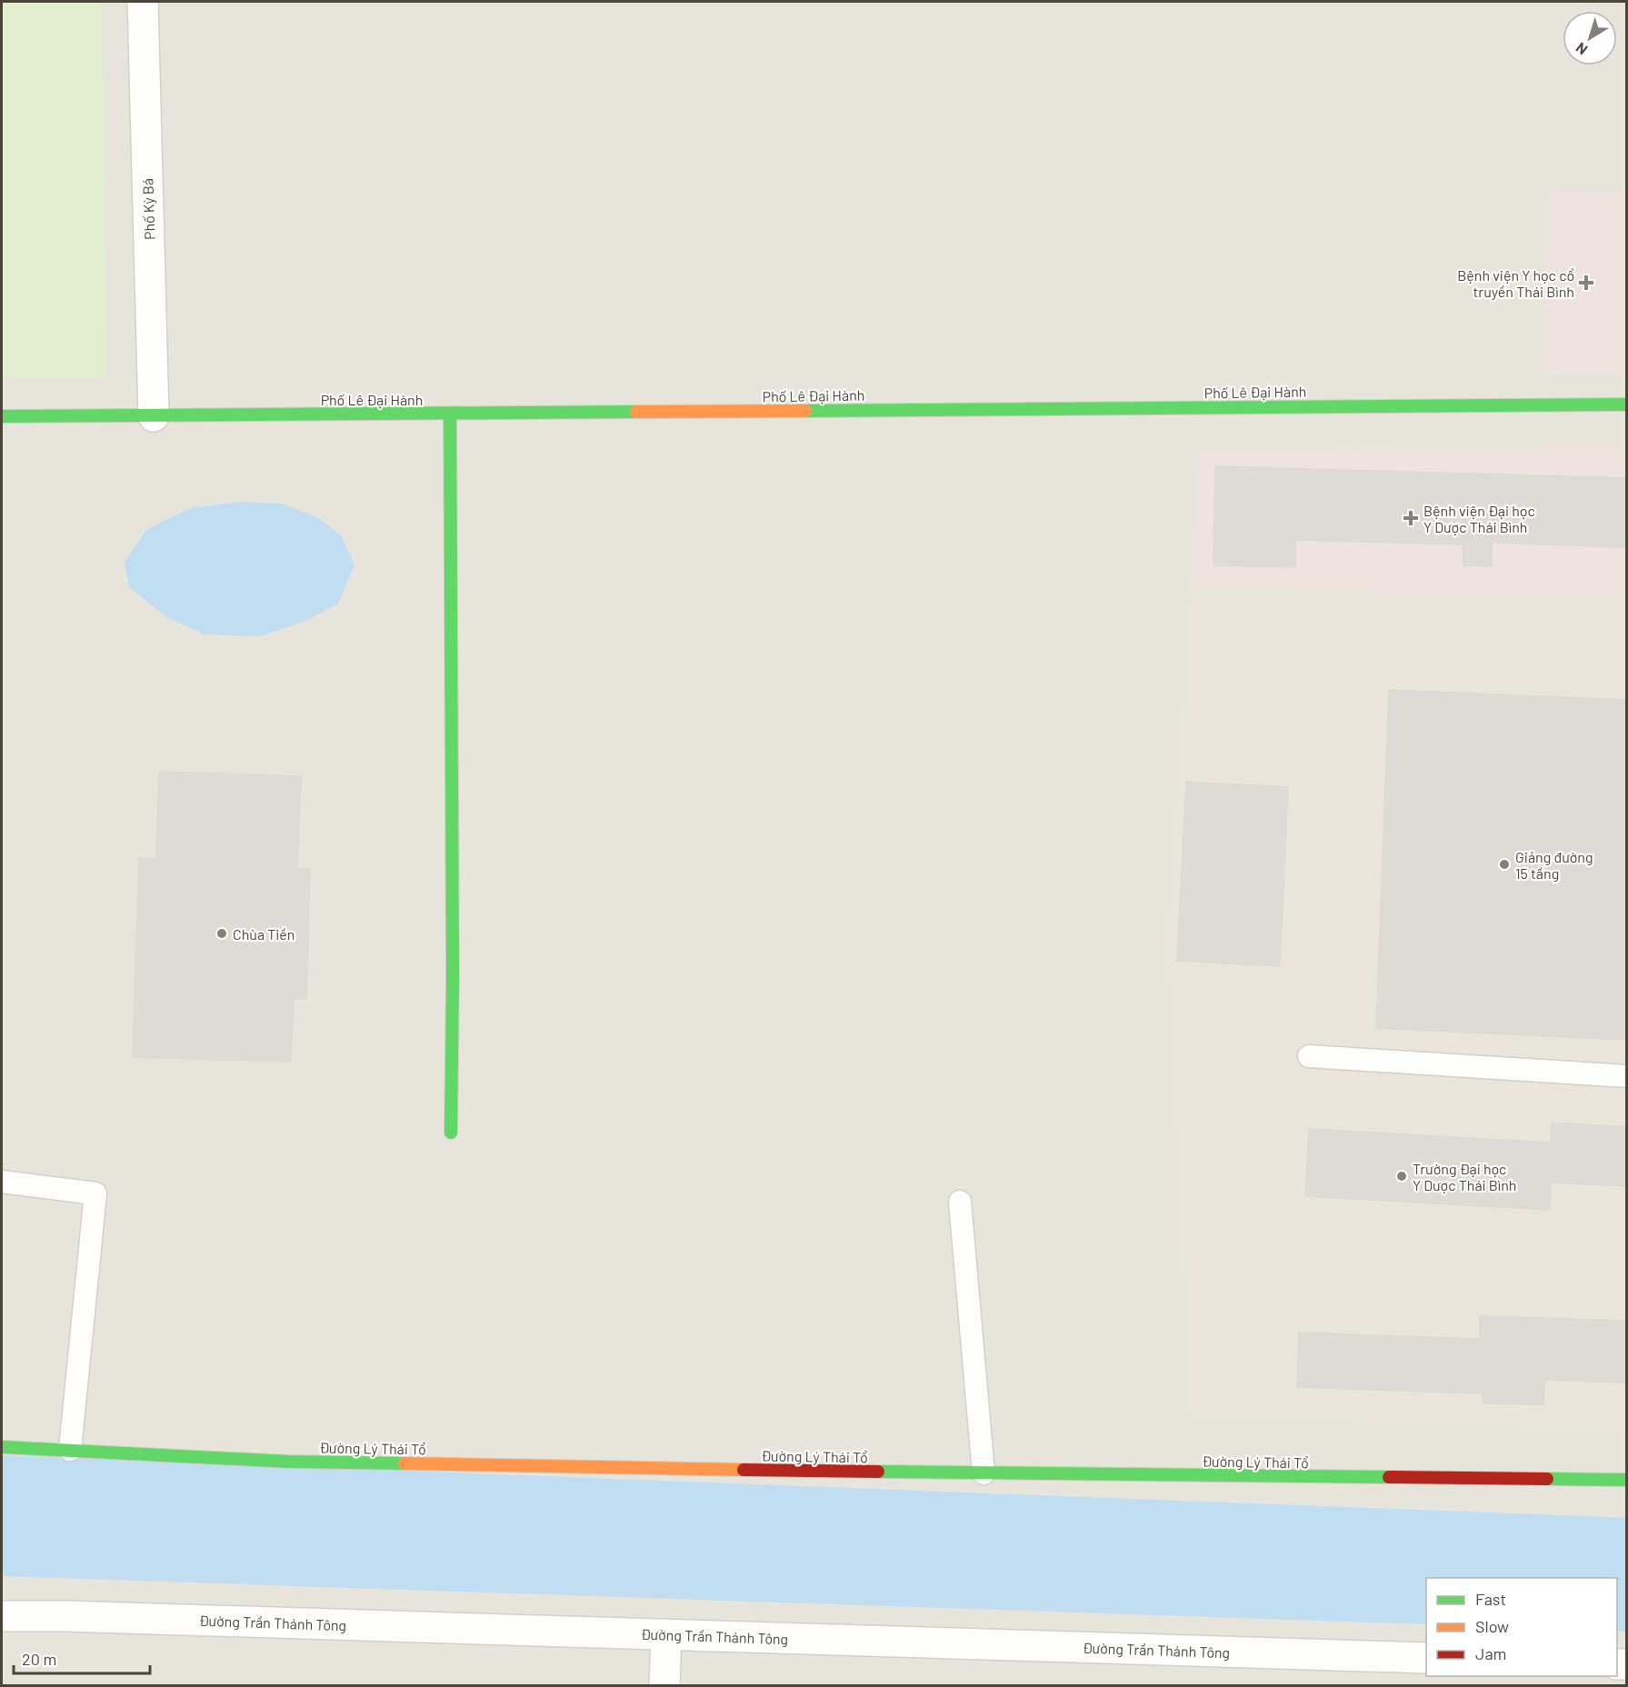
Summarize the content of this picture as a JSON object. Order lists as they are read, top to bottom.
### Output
{
  "streets": {
    "street": [
      "Phố Kỳ Bá",
      "Phố Lê Đại Hành",
      "Đường Lý Thái Tổ",
      "Đường Trần Thánh Tông"
    ]
  },
  "crossings": [
    ["Phố Kỳ Bá", "Phố Lê Đại Hành"]
  ],
  "places": {
    "health": ["Bệnh viện Y học cổ truyền Thái Bình", "Bệnh viện Đại học Y Dược Thái Bình"],
    "other": ["Giảng đường 15 tầng", "Chùa Tiền", "Trường Đại học Y Dược Thái Bình"]
  },
  "legend": ["Fast", "Slow", "Jam"],
  "scale_bar": "20 m",
  "north": "bottom left"
}
